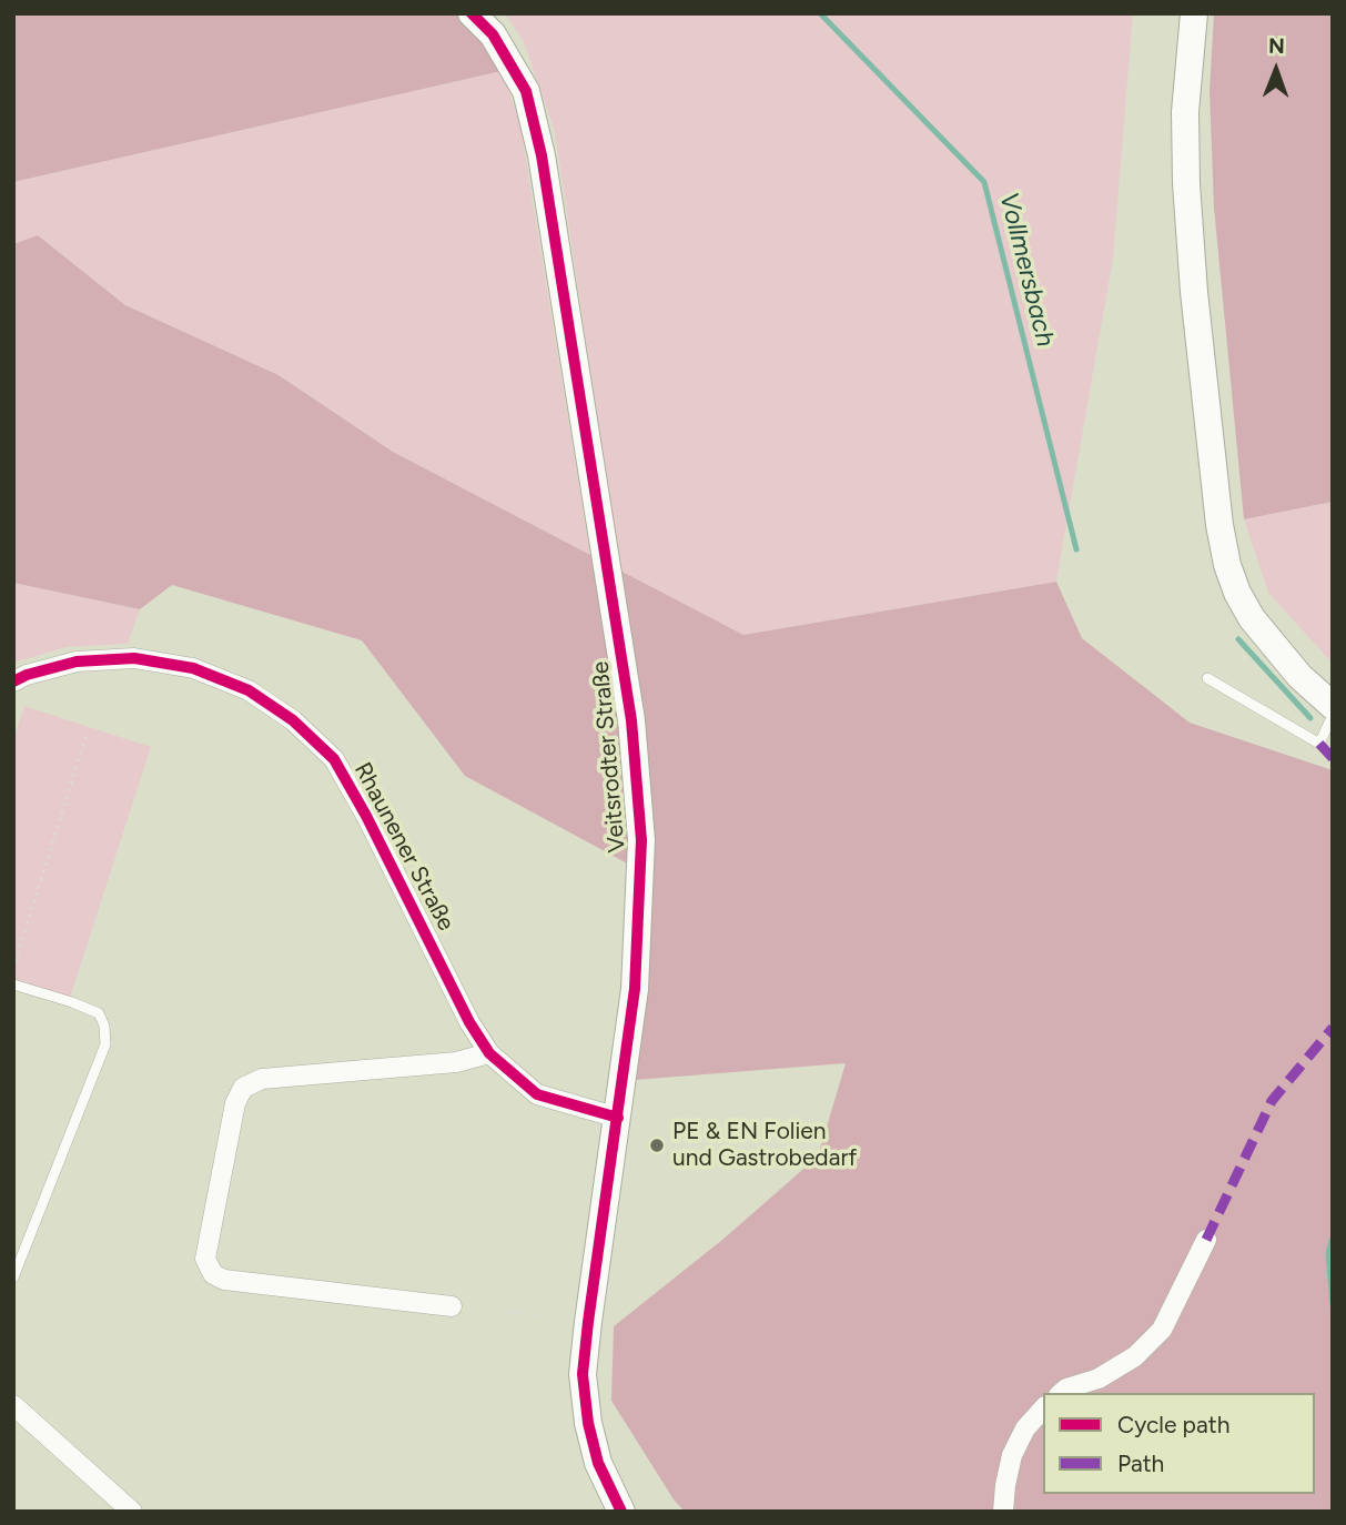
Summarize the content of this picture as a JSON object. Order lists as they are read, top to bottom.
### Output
{
  "streets": {
    "street": ["Veitsrodter Straße", "Rhaunener Straße"]
  },
  "crossings": [
    ["Veitsrodter Straße", "Rhaunener Straße"]
  ],
  "water": ["Vollmersbach"],
  "places": ["PE & EN Folien und Gastrobedarf"],
  "legend": ["Cycle path", "Path"],
  "north": "top"
}
